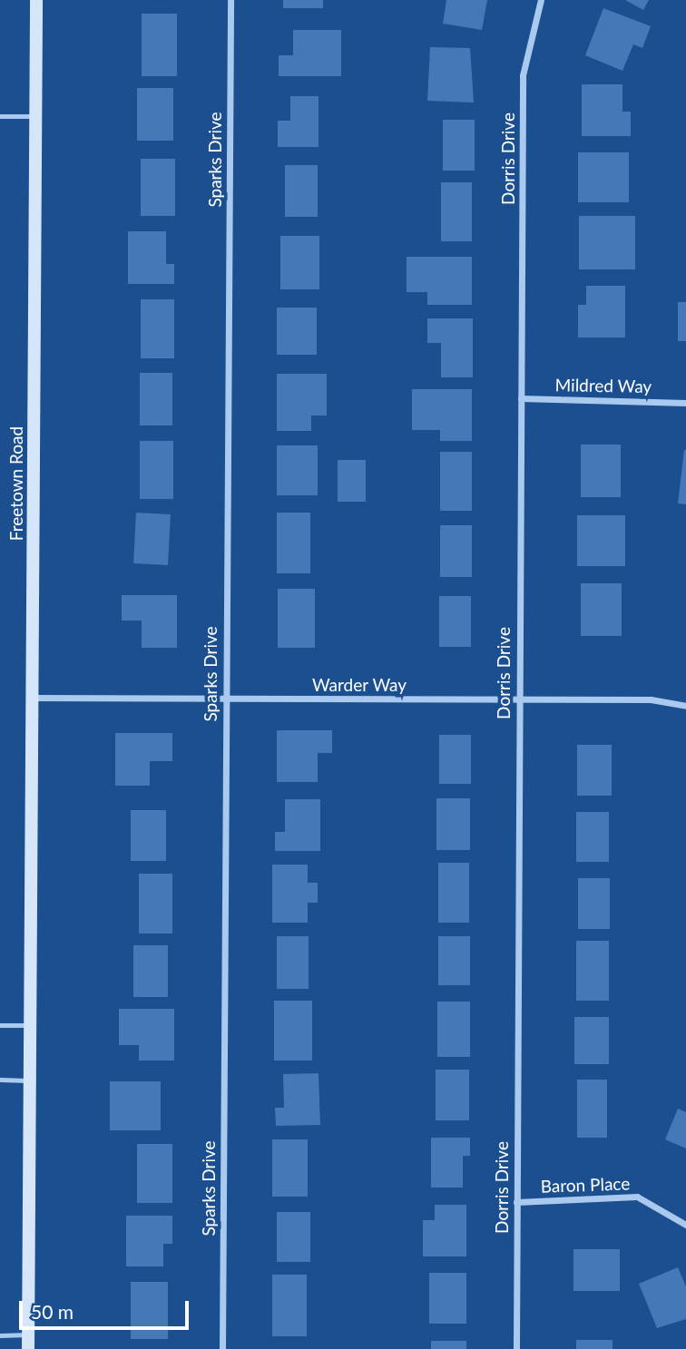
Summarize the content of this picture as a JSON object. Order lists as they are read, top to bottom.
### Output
{
  "streets": {
    "street": [
      "Dorris Drive",
      "Sparks Drive",
      "Mildred Way",
      "Freetown Road",
      "Warder Way",
      "Baron Place"
    ]
  },
  "crossings": [
    ["Dorris Drive", "Mildred Way"],
    ["Dorris Drive", "Warder Way"],
    ["Dorris Drive", "Baron Place"],
    ["Sparks Drive", "Warder Way"],
    ["Freetown Road", "Warder Way"]
  ],
  "scale_bar": "50 m"
}
